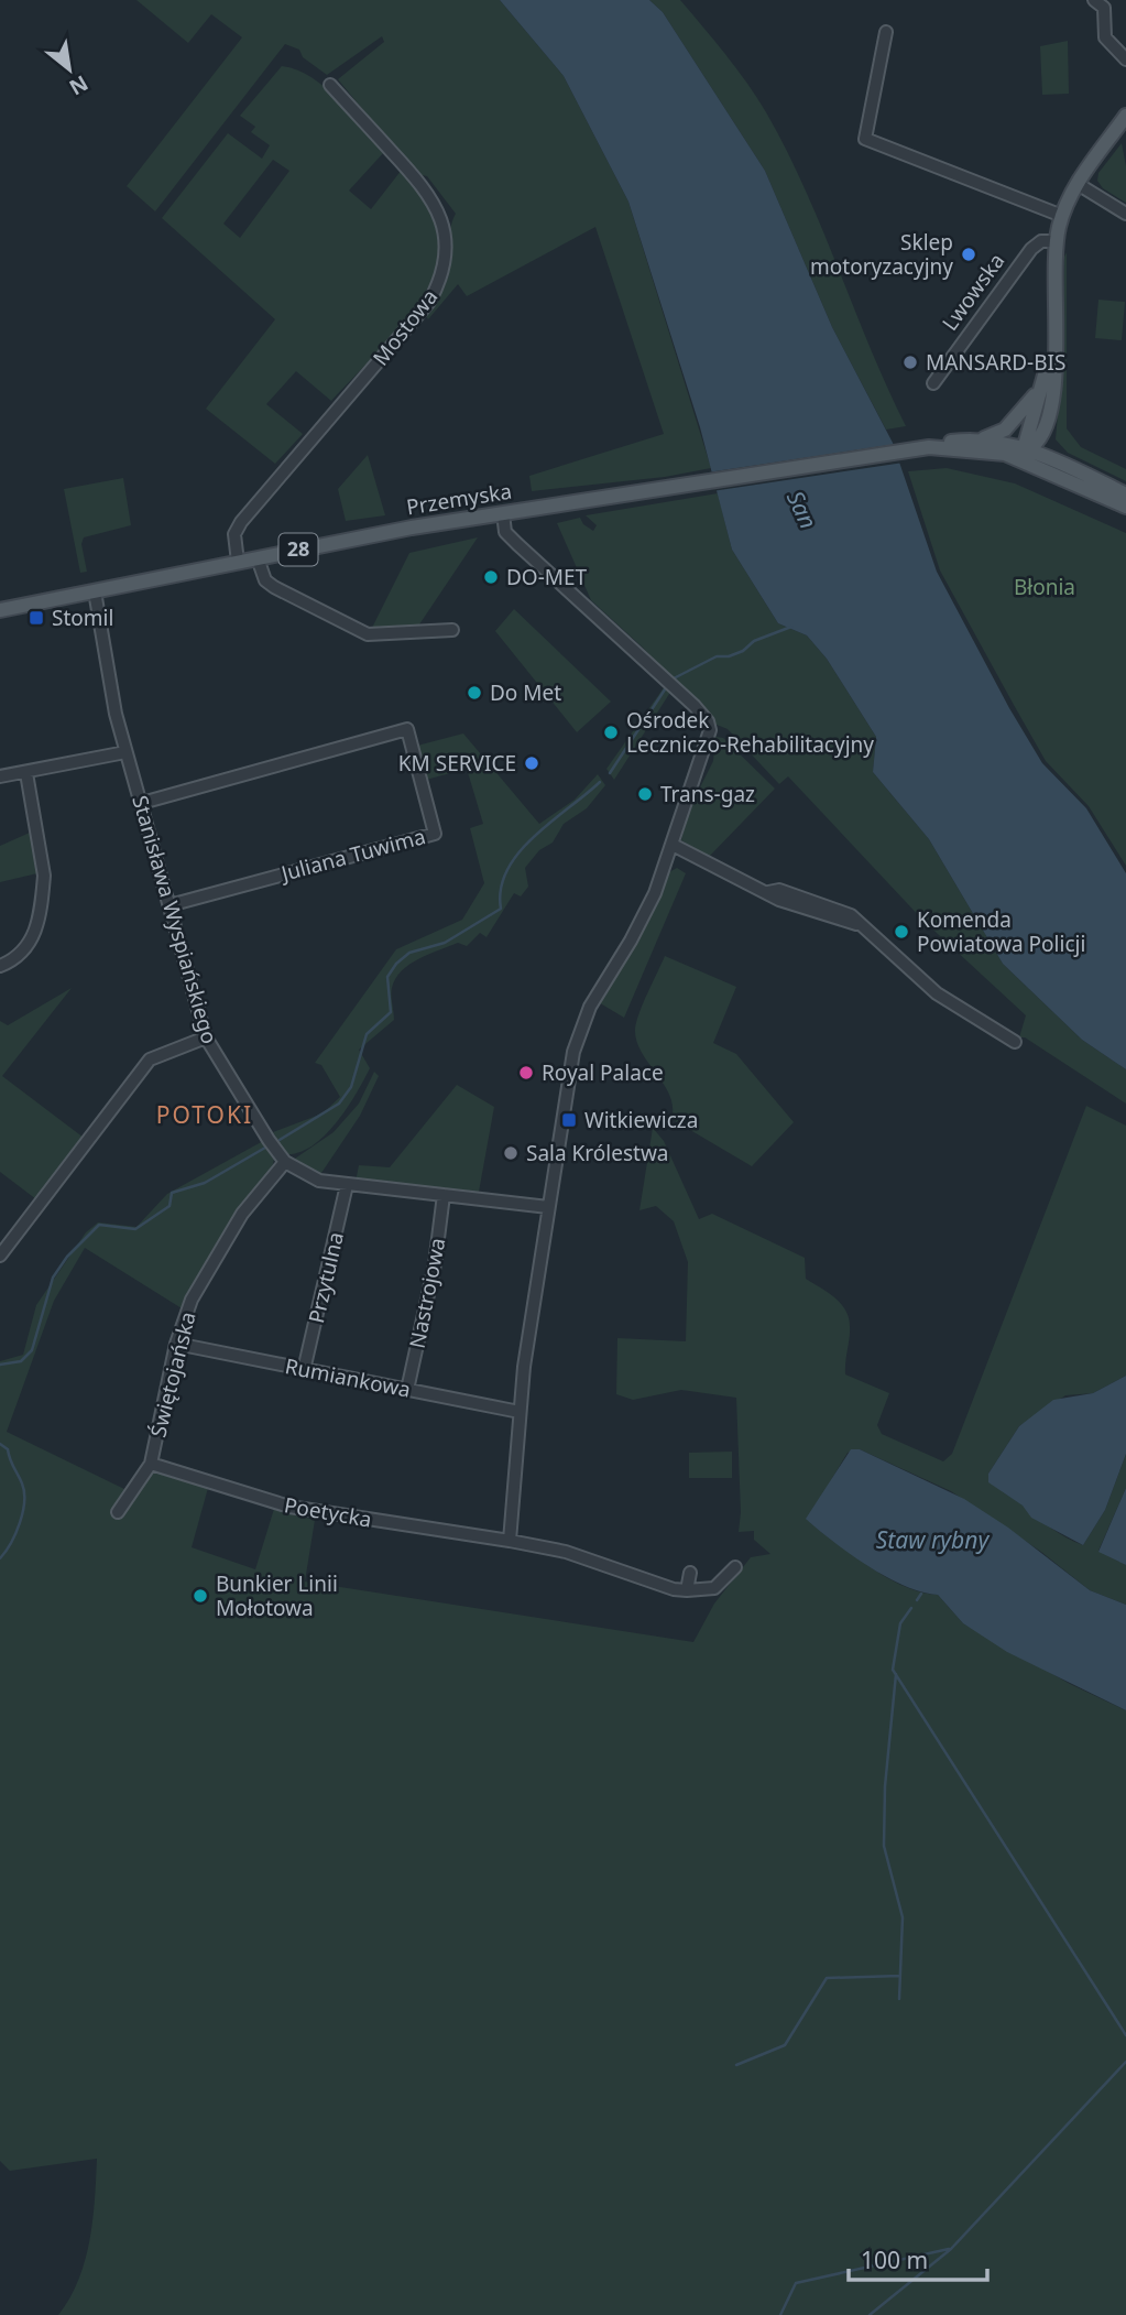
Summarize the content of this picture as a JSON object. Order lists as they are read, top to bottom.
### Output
{
  "streets": {
    "main road": ["Przemyska", "28"],
    "street": [
      "Lwowska",
      "Mostowa",
      "Juliana Tuwima",
      "Stanisława Wyspiańskiego",
      "Przytulna",
      "Nastrojowa",
      "Świętojańska",
      "Rumiankowa",
      "Poetycka"
    ]
  },
  "crossings": [
    ["Lwowska", "28"],
    ["Mostowa", "Przemyska"],
    ["Przemyska", "28"],
    ["Przemyska", "Stanisława Wyspiańskiego"],
    ["Juliana Tuwima", "Stanisława Wyspiańskiego"],
    ["Stanisława Wyspiańskiego", "Przytulna"],
    ["Stanisława Wyspiańskiego", "Nastrojowa"],
    ["Stanisława Wyspiańskiego", "Świętojańska"],
    ["Przytulna", "Rumiankowa"],
    ["Nastrojowa", "Rumiankowa"],
    ["Świętojańska", "Rumiankowa"],
    ["Świętojańska", "Poetycka"]
  ],
  "districts": ["POTOKI"],
  "water": ["San", "Staw rybny"],
  "parks": ["Błonia"],
  "places": {
    "other": [
      "Sklep motoryzacyjny",
      "MANSARD-BIS",
      "DO-MET",
      "Do Met",
      "Ośrodek Leczniczo-Rehabilitacyjny",
      "KM SERVICE",
      "Trans-gaz",
      "Komenda Powiatowa Policji",
      "Royal Palace",
      "Sala Królestwa",
      "Bunkier Linii Mołotowa"
    ],
    "transit": ["Stomil", "Witkiewicza"]
  },
  "scale_bar": "100 m",
  "north": "bottom right"
}
